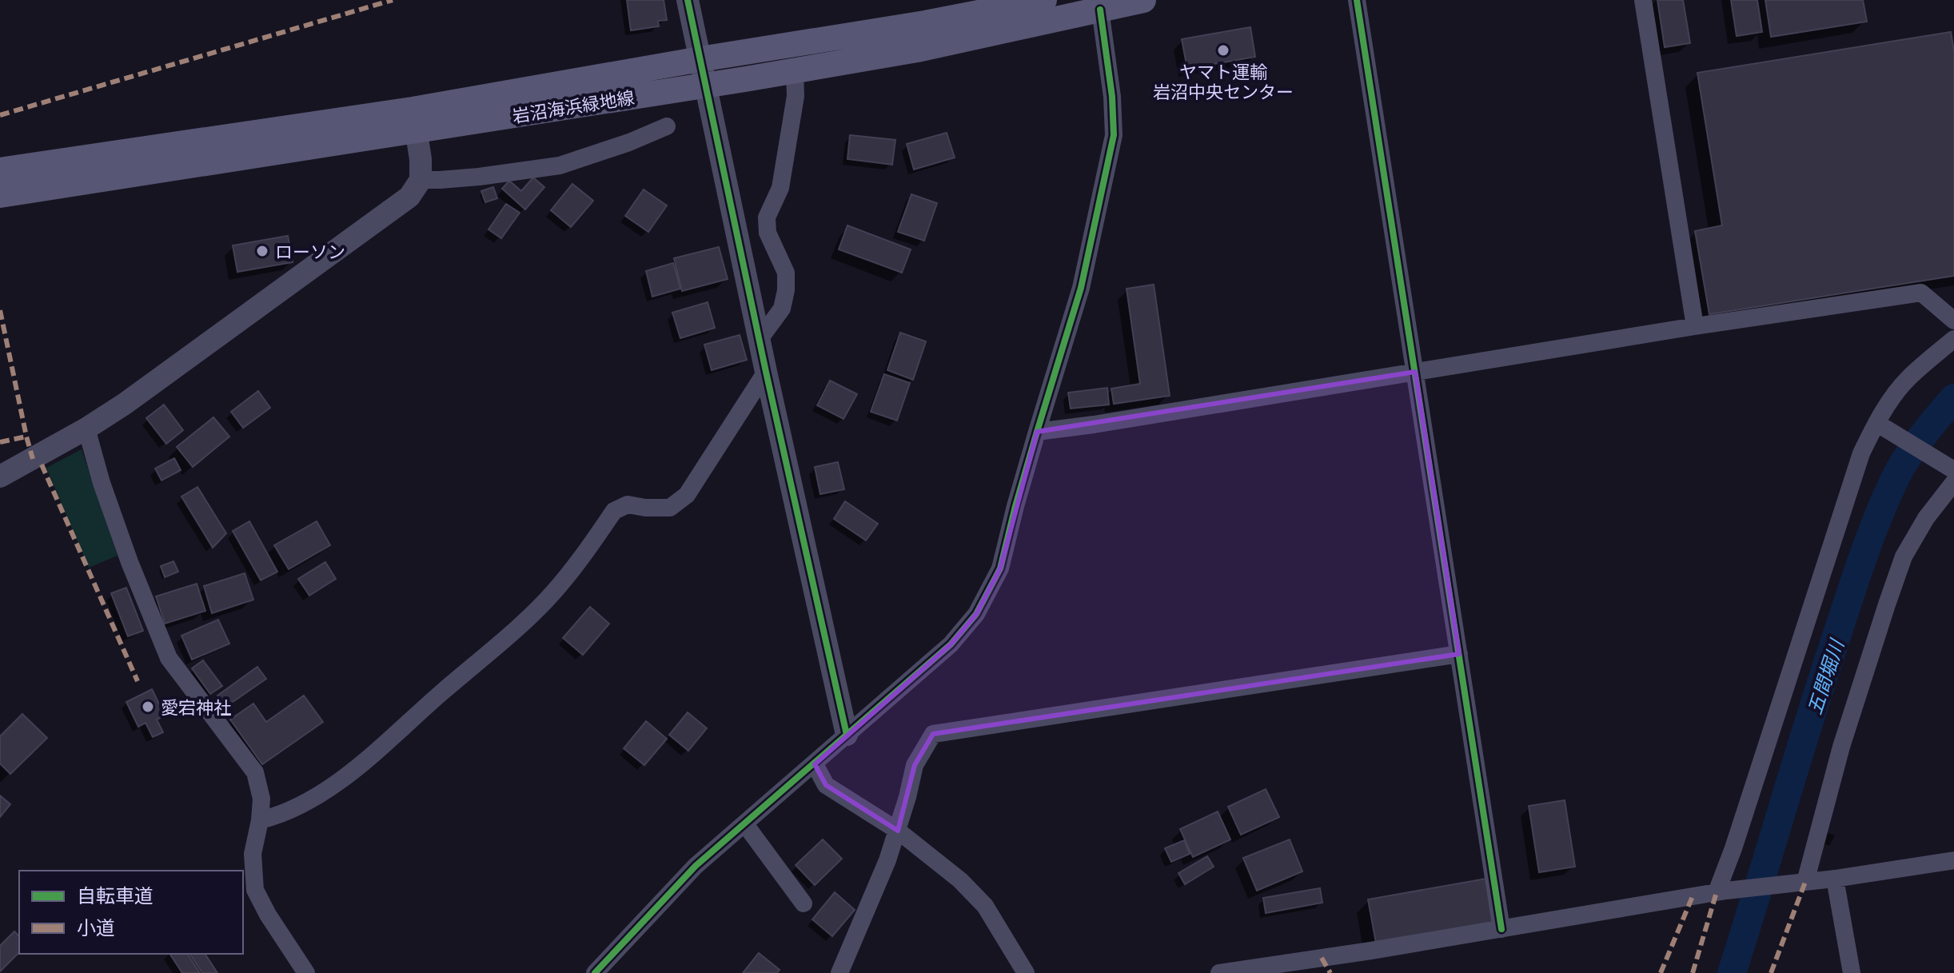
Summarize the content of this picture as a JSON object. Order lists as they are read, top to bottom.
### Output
{
  "streets": {
    "main road": ["岩沼海浜緑地線"]
  },
  "water": ["五間堀川"],
  "places": ["ヤマト運輸 岩沼中央センター", "ローソン", "愛宕神社"],
  "legend": ["自転車道", "小道"]
}
